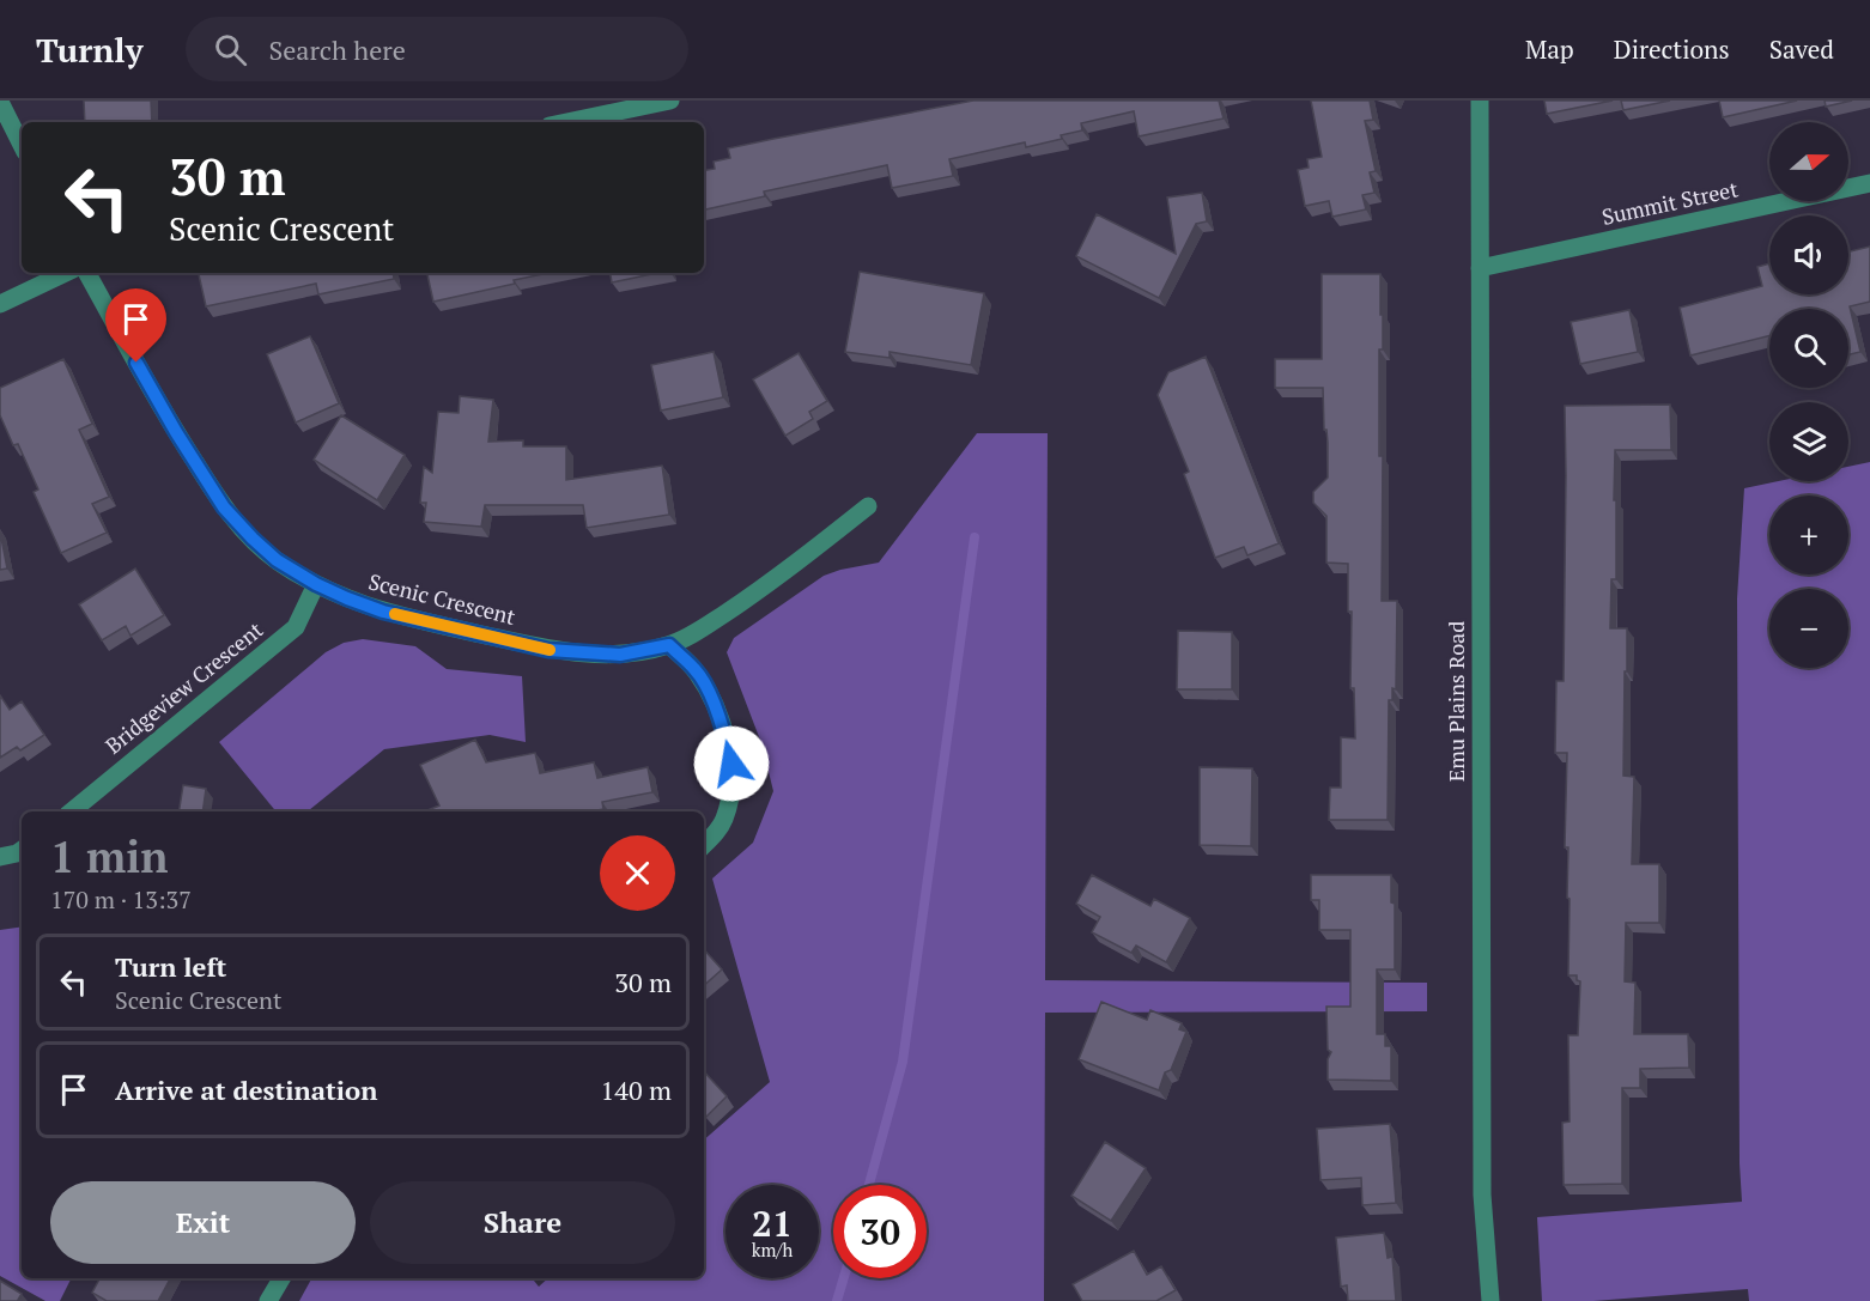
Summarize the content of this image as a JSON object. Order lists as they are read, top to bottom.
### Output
{
  "streets": {
    "street": [
      "Summit Street",
      "Scenic Crescent",
      "Bridgeview Crescent",
      "Emu Plains Road"
    ]
  },
  "crossings": [
    ["Summit Street", "Emu Plains Road"],
    ["Scenic Crescent", "Bridgeview Crescent"]
  ],
  "north": "right",
  "page": {
    "header": "Turnly",
    "search": "Search here",
    "nav": ["Map", "Directions", "Saved"],
    "map_buttons": ["+", "−"],
    "turn": ["30 m", "Scenic Crescent"],
    "heading": ["1 min", "170 m · 13:37"],
    "list": [
      {
        "name": "Turn left",
        "note": "Scenic Crescent",
        "value": "30 m"
      },
      {
        "name": "Arrive at destination",
        "value": "140 m"
      }
    ],
    "buttons": ["Exit", "Share"],
    "speed": "21 km/h",
    "limit": "30"
  }
}
